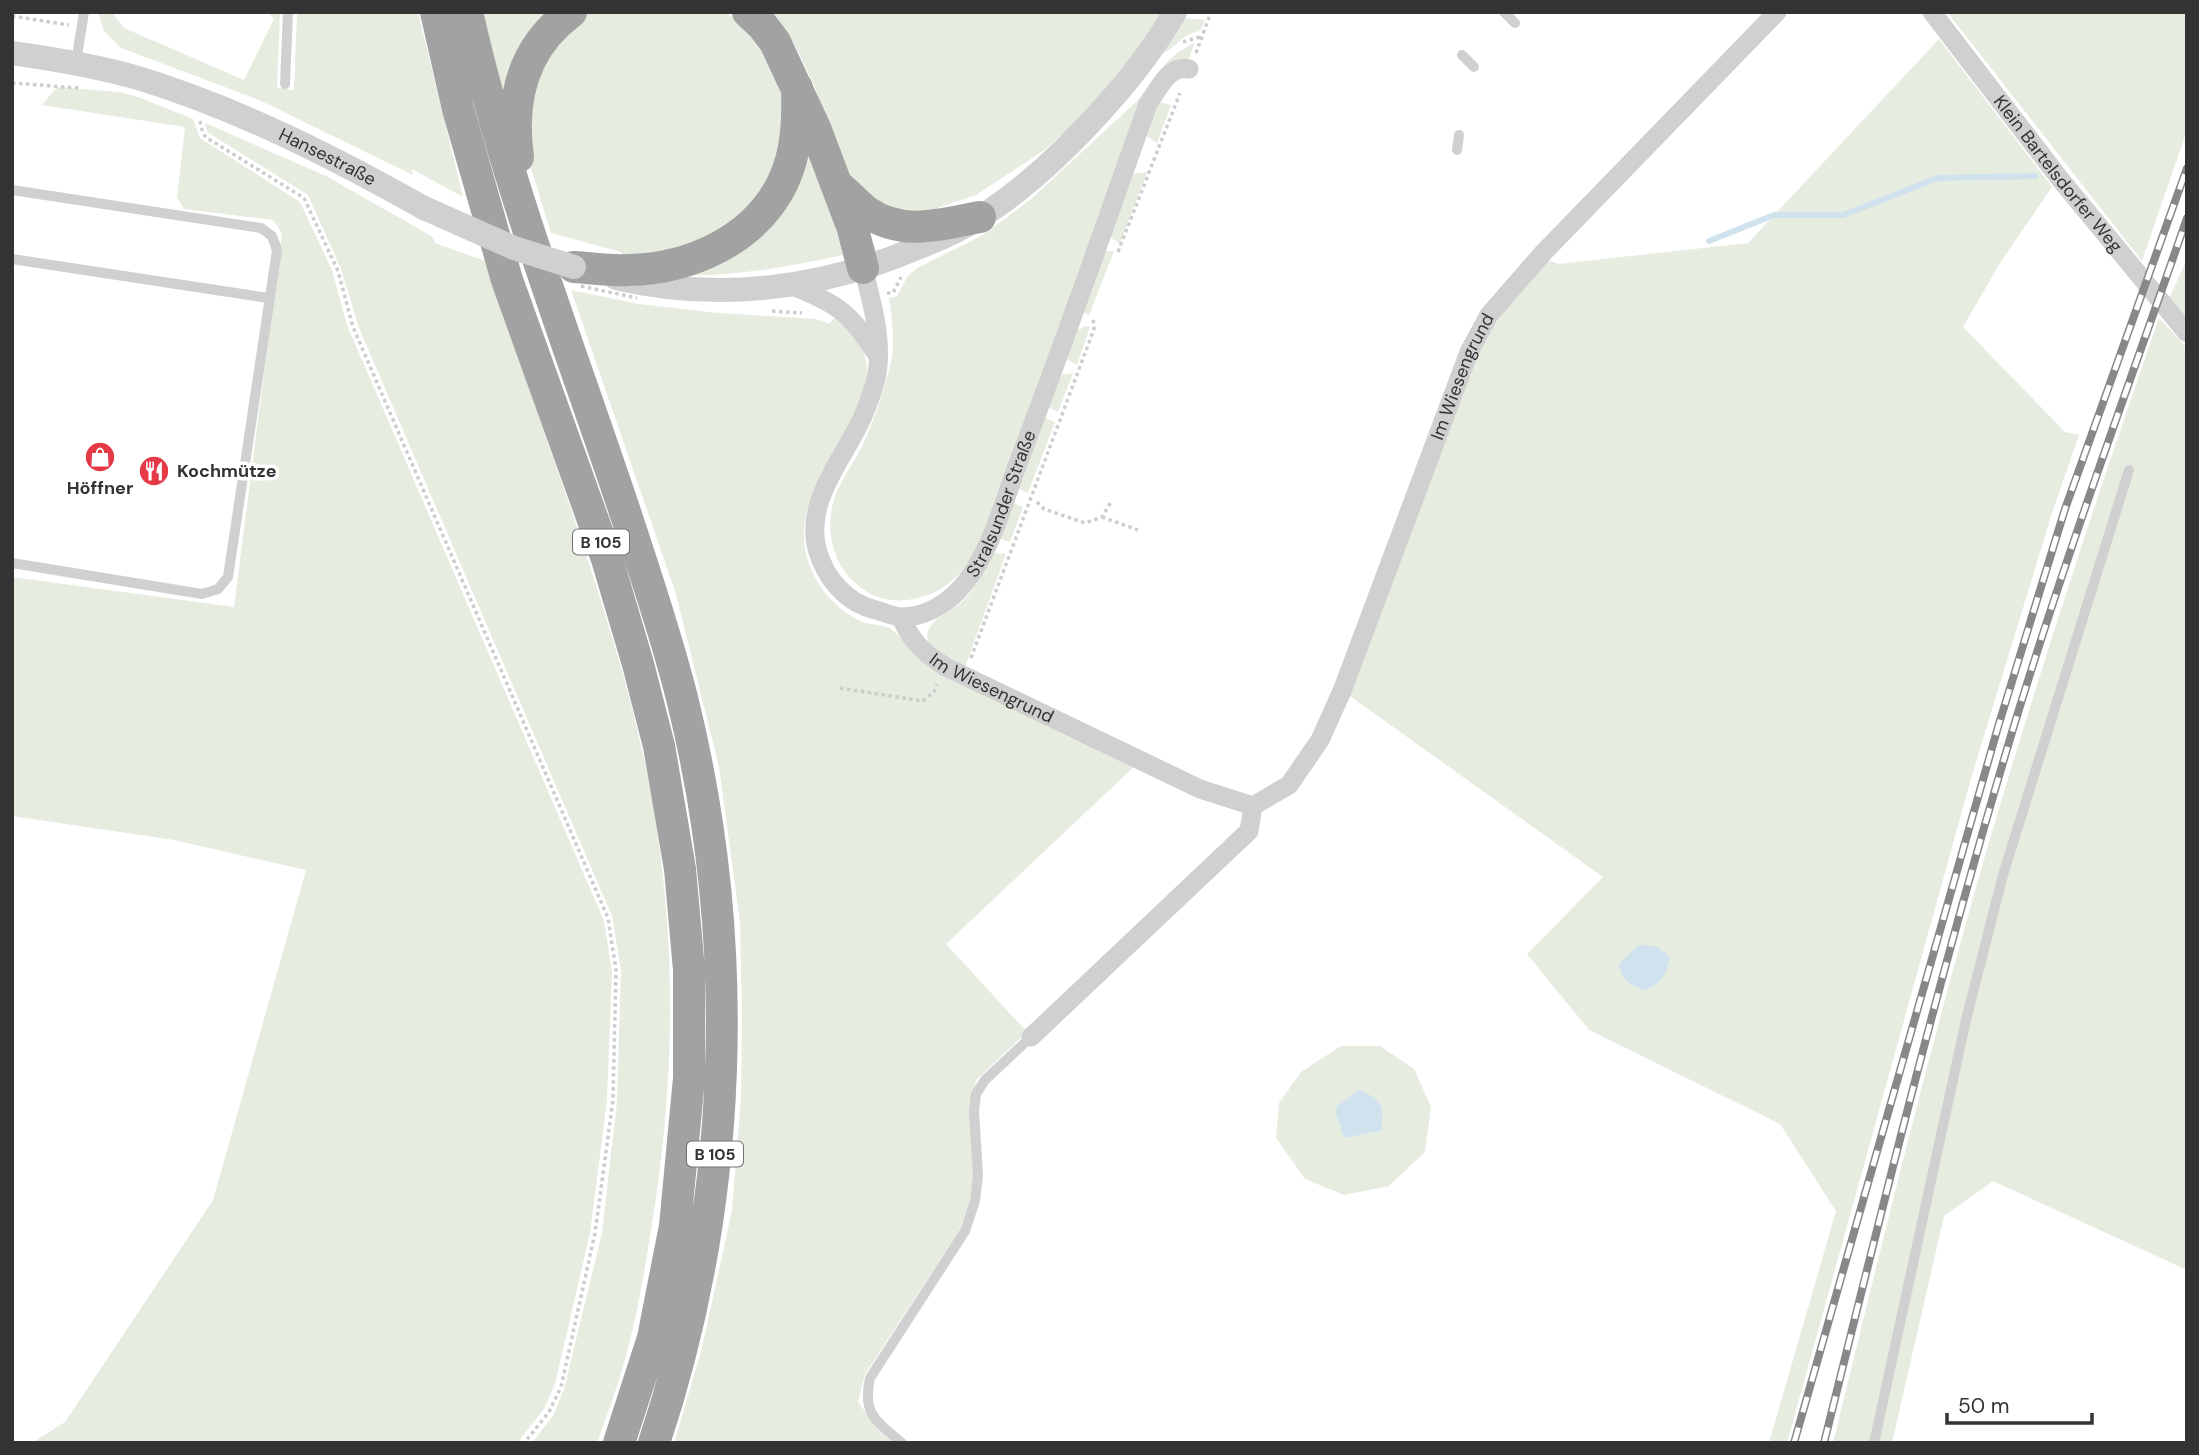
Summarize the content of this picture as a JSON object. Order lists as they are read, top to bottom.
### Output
{
  "streets": {
    "highway": ["B 105"],
    "street": [
      "Hansestraße",
      "Klein Bartelsdorfer Weg",
      "Im Wiesengrund",
      "Stralsunder Straße"
    ]
  },
  "crossings": [
    ["Im Wiesengrund", "Stralsunder Straße"]
  ],
  "places": {
    "shop": ["Höffner"],
    "restaurant": ["Kochmütze"]
  },
  "scale_bar": "50 m"
}
